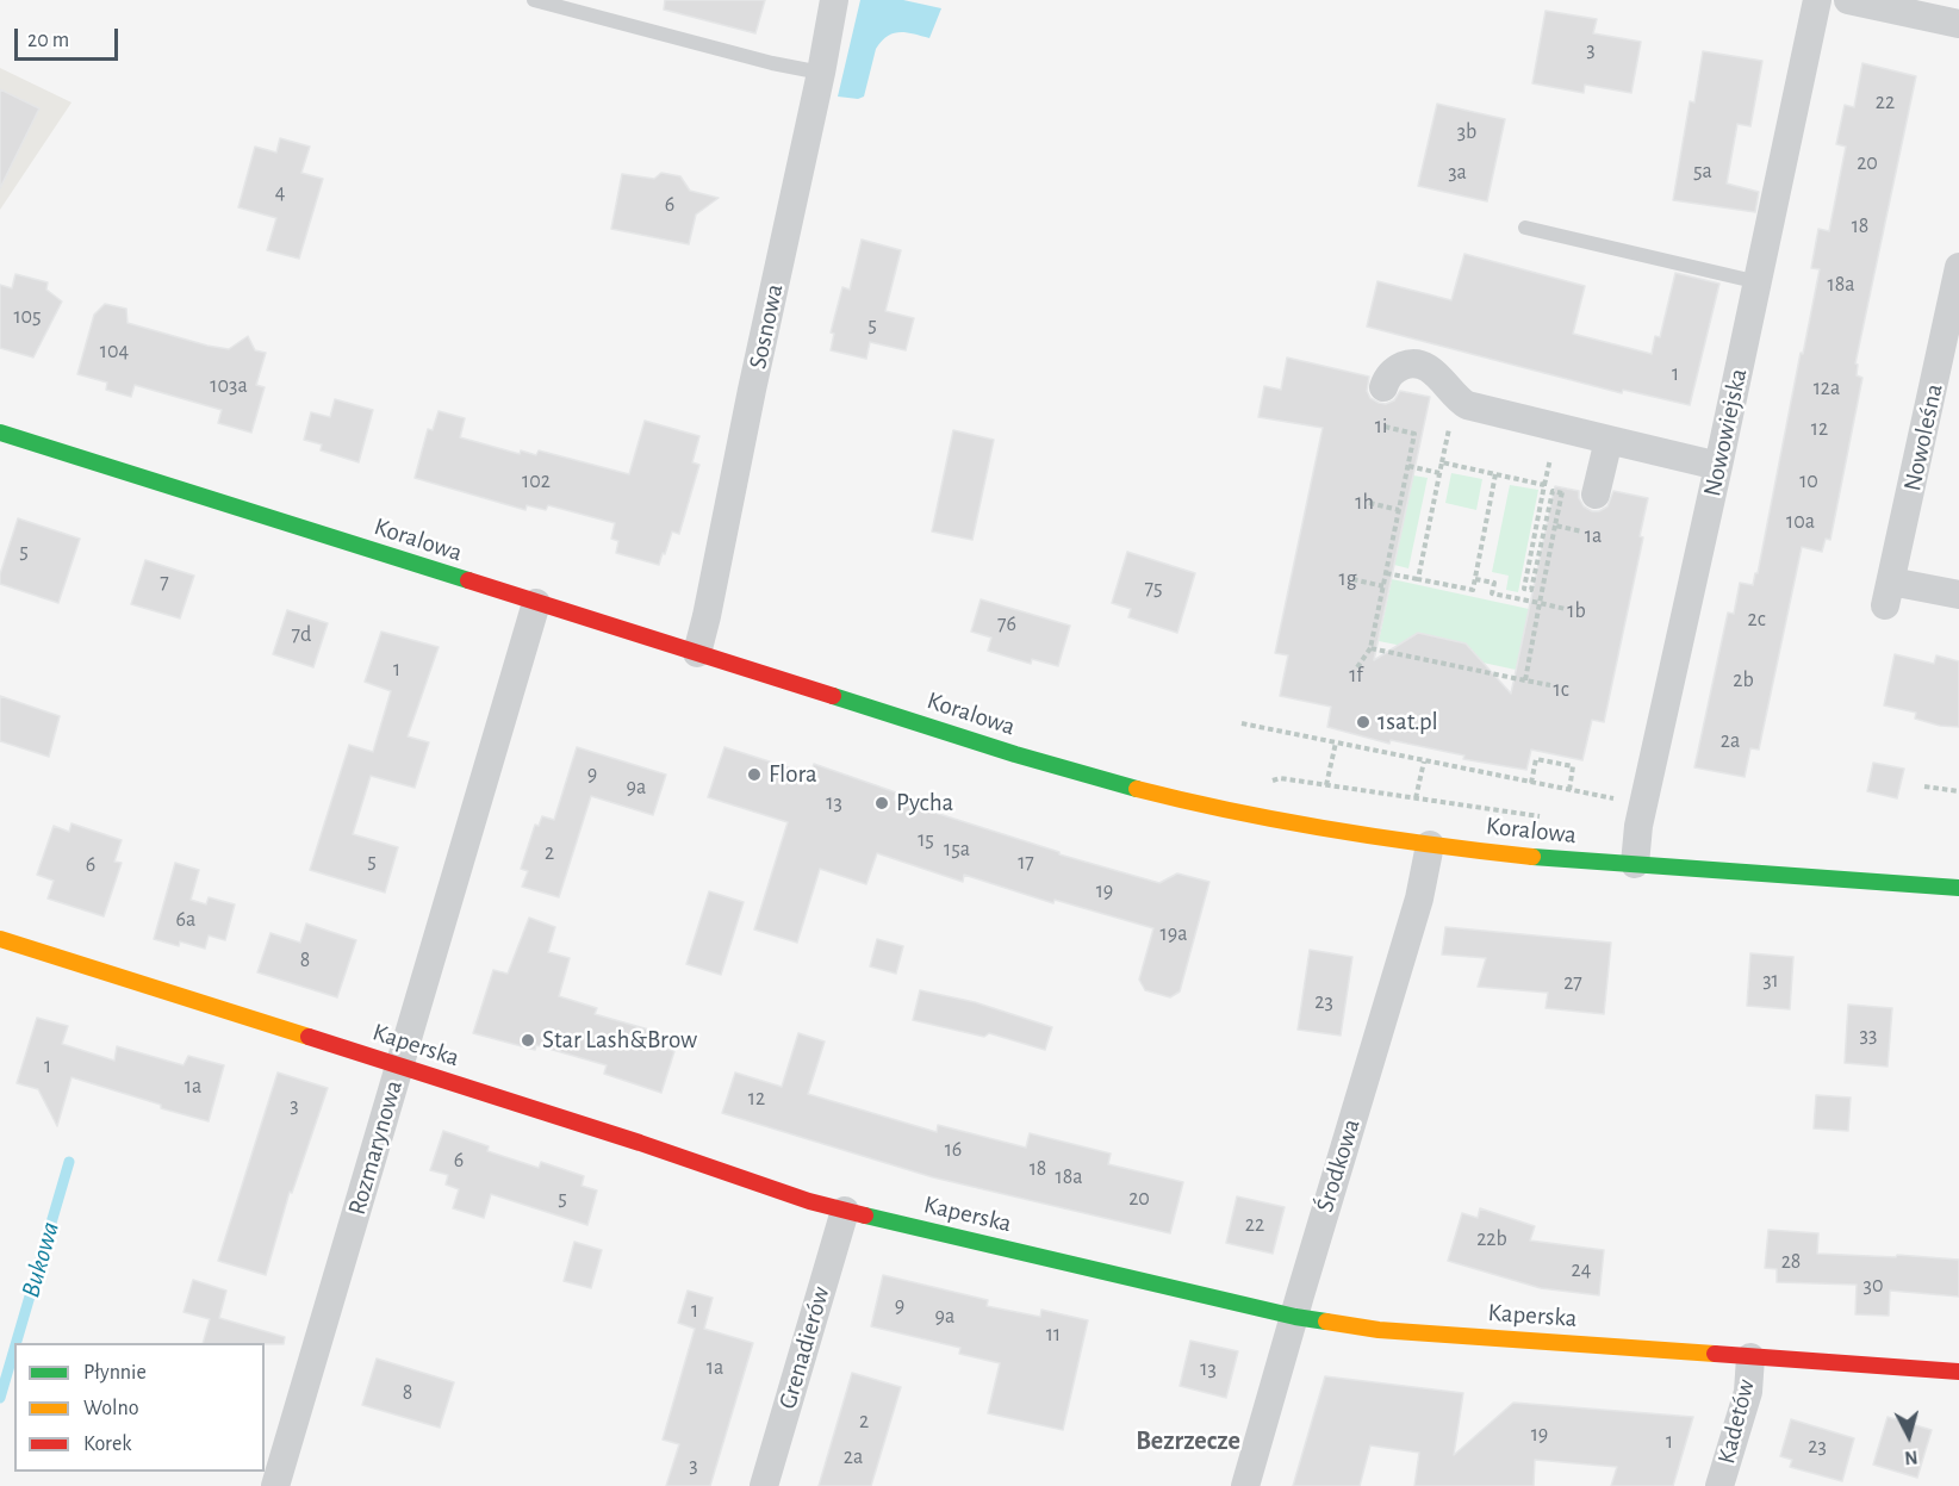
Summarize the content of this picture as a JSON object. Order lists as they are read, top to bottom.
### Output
{
  "streets": {
    "street": [
      "Sosnowa",
      "Nowowiejska",
      "Nowoleśna",
      "Koralowa",
      "Kaperska",
      "Rozmarynowa",
      "Środkowa",
      "Grenadierów",
      "Kadetów"
    ]
  },
  "crossings": [
    ["Sosnowa", "Koralowa"],
    ["Nowowiejska", "Koralowa"],
    ["Koralowa", "Rozmarynowa"],
    ["Koralowa", "Środkowa"],
    ["Kaperska", "Rozmarynowa"],
    ["Kaperska", "Środkowa"],
    ["Kaperska", "Grenadierów"],
    ["Kaperska", "Kadetów"]
  ],
  "districts": ["Bezrzecze"],
  "water": ["Bukowa"],
  "places": [
    "1sat.pl",
    "Flora",
    "Pycha",
    "Star Lash&Brow"
  ],
  "house_numbers": [
    "3",
    "22",
    "3b",
    "20",
    "5a",
    "3a",
    "4",
    "6",
    "18",
    "18a",
    "105",
    "5",
    "104",
    "1",
    "103a",
    "12a",
    "1i",
    "12",
    "102",
    "10",
    "1h",
    "10a",
    "1a",
    "5",
    "1g",
    "7",
    "75",
    "1b",
    "2c",
    "76",
    "7d",
    "1",
    "1f",
    "2b",
    "1c",
    "2a",
    "9",
    "9a",
    "13",
    "15",
    "15a",
    "2",
    "5",
    "17",
    "6",
    "19",
    "6a",
    "19a",
    "8",
    "31",
    "27",
    "23",
    "33",
    "1",
    "1a",
    "12",
    "3",
    "16",
    "6",
    "18",
    "18a",
    "5",
    "20",
    "22",
    "22b",
    "28",
    "24",
    "30",
    "9",
    "1",
    "9a",
    "11",
    "1a",
    "13",
    "8",
    "2",
    "19",
    "1",
    "23",
    "2a",
    "3"
  ],
  "legend": ["Płynnie", "Wolno", "Korek"],
  "scale_bar": "20 m",
  "north": "bottom"
}
